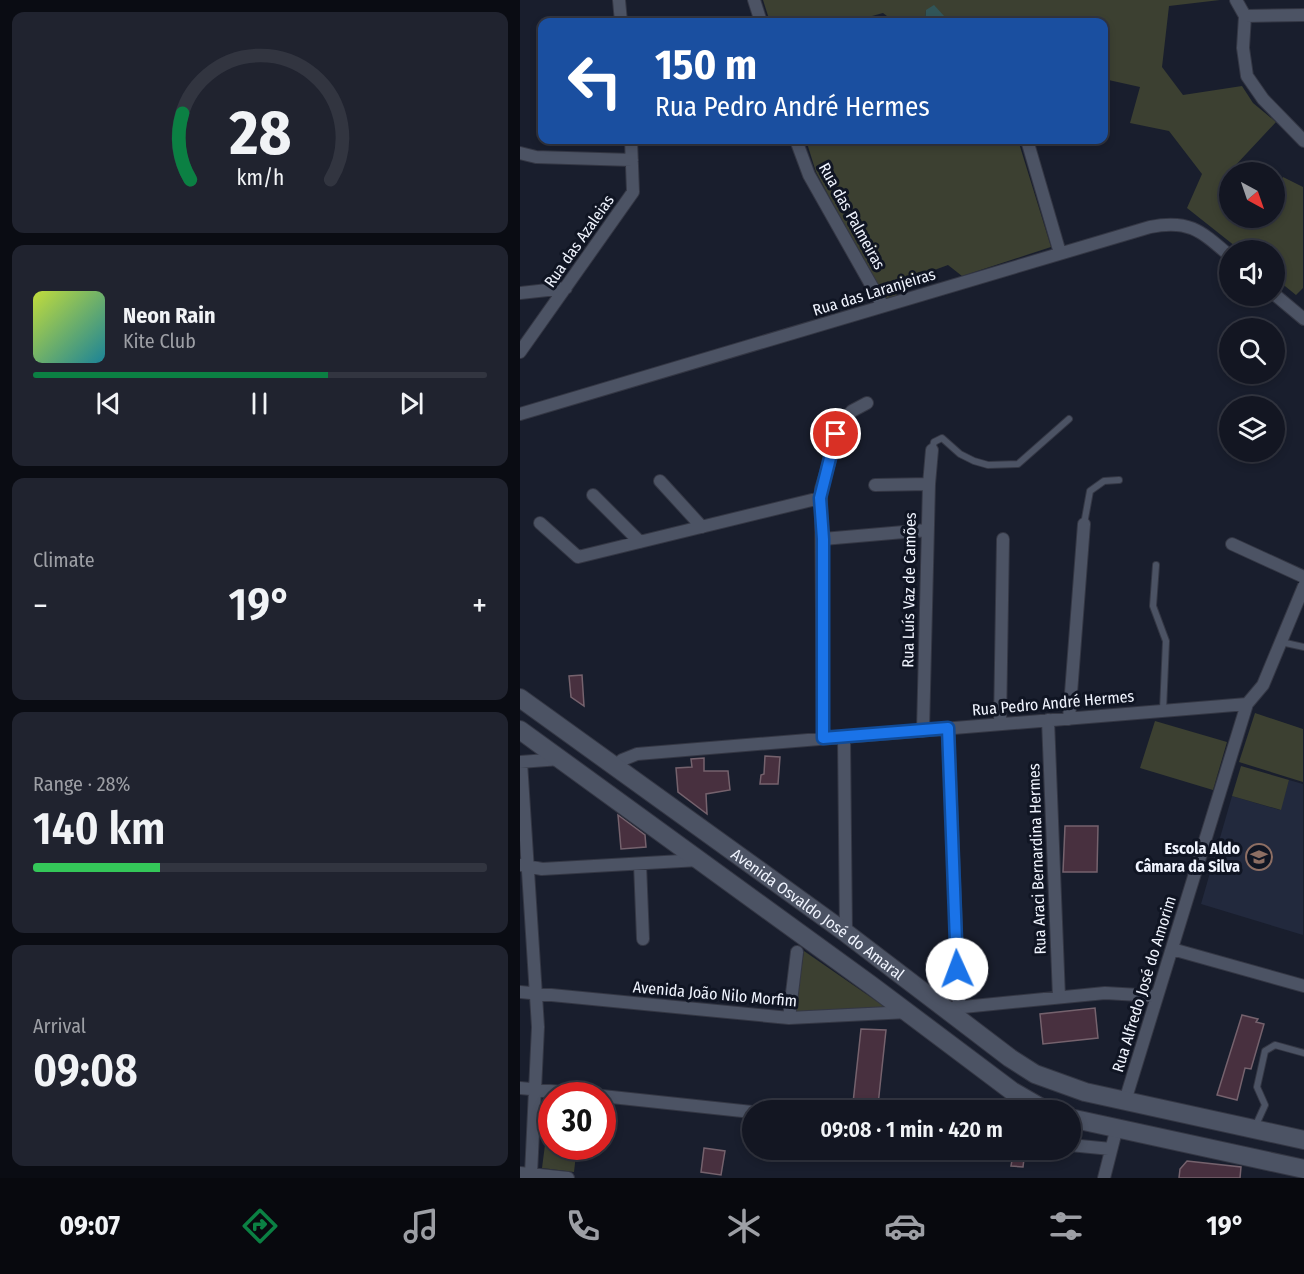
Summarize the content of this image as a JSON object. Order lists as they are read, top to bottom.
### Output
{
  "streets": {
    "main road": ["Avenida Osvaldo José do Amaral"],
    "street": [
      "Rua das Palmeiras",
      "Rua das Azaleias",
      "Rua das Laranjeiras",
      "Rua Luís Vaz de Camões",
      "Rua Pedro André Hermes",
      "Rua Araci Bernardina Hermes",
      "Rua Alfredo José do Amorim",
      "Avenida João Nilo Morfim"
    ]
  },
  "crossings": [
    ["Rua das Palmeiras", "Rua das Laranjeiras"],
    ["Rua Luís Vaz de Camões", "Rua Pedro André Hermes"],
    ["Rua Pedro André Hermes", "Rua Araci Bernardina Hermes"],
    ["Rua Pedro André Hermes", "Avenida Osvaldo José do Amaral"],
    ["Rua Pedro André Hermes", "Rua Alfredo José do Amorim"],
    ["Avenida Osvaldo José do Amaral", "Rua Alfredo José do Amorim"],
    ["Avenida Osvaldo José do Amaral", "Avenida João Nilo Morfim"]
  ],
  "places": {
    "school or university": ["Escola Aldo Câmara da Silva"]
  },
  "north": "bottom right",
  "page": {
    "turn": ["150 m", "Rua Pedro André Hermes"],
    "song": ["Neon Rain", "Kite Club"],
    "tile": [
      "Climate",
      ["Range · 28%", "140 km"],
      ["Arrival", "09:08"]
    ],
    "heat": ["−", "19°", "+"],
    "limit": "30",
    "trip": "09:08 · 1 min · 420 m",
    "tabs": ["09:07", "19°"],
    "gauge": ["28", "km/h"]
  }
}
